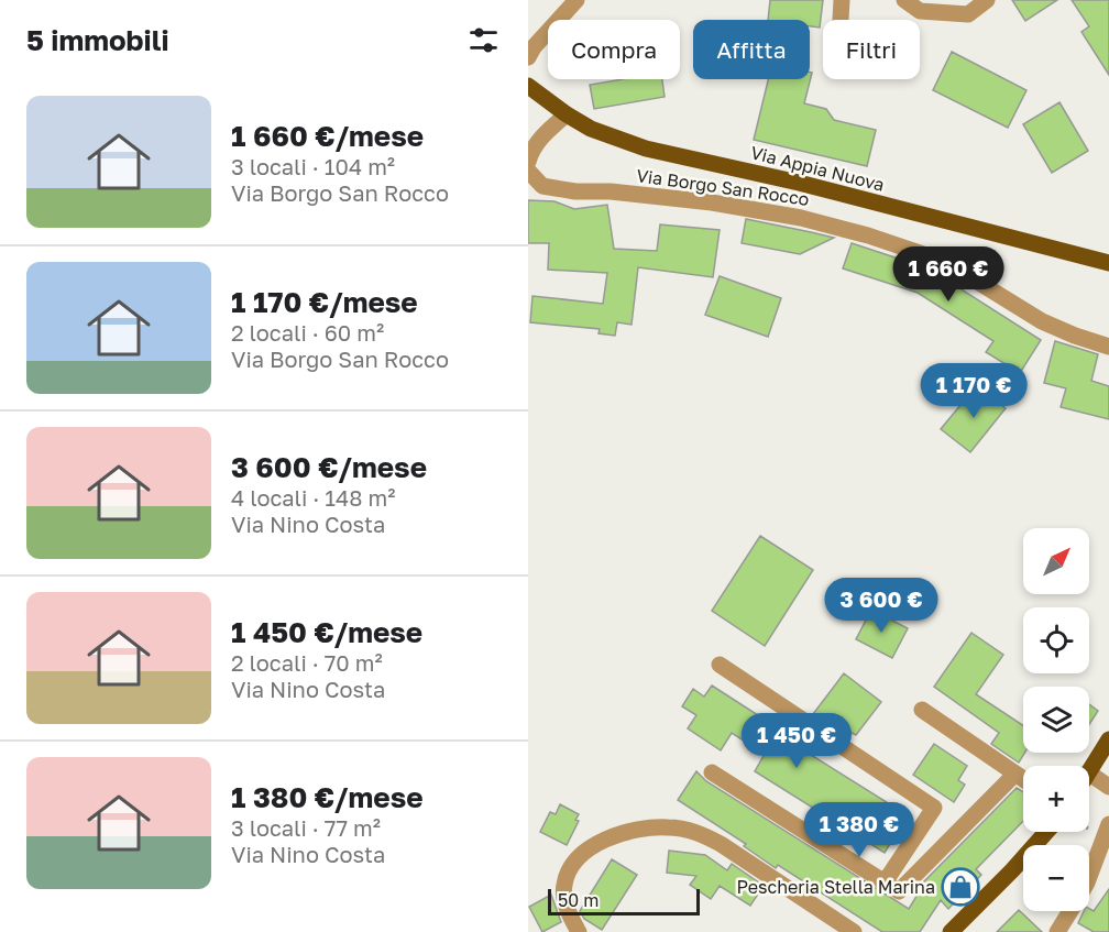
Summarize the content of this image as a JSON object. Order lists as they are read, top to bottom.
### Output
{
  "streets": {
    "main road": ["Via Appia Nuova"],
    "street": ["Via Borgo San Rocco"]
  },
  "places": {
    "shop": ["Pescheria Stella Marina"]
  },
  "scale_bar": "50 m",
  "north": "top right",
  "page": {
    "heading": "5 immobili",
    "chip": ["Compra", "Affitta", "Filtri"],
    "list": [
      {
        "name": "1 660 €/mese",
        "note": "3 locali · 104 m² · Via Borgo San Rocco"
      },
      {
        "name": "1 170 €/mese",
        "note": "2 locali · 60 m² · Via Borgo San Rocco"
      },
      {
        "name": "3 600 €/mese",
        "note": "4 locali · 148 m² · Via Nino Costa"
      },
      {
        "name": "1 450 €/mese",
        "note": "2 locali · 70 m² · Via Nino Costa"
      },
      {
        "name": "1 380 €/mese",
        "note": "3 locali · 77 m² · Via Nino Costa"
      }
    ],
    "price": [
      "1 660 €",
      "1 170 €",
      "3 600 €",
      "1 450 €",
      "1 380 €"
    ],
    "map_buttons": ["+", "−"],
    "scale": "50 m"
  }
}
